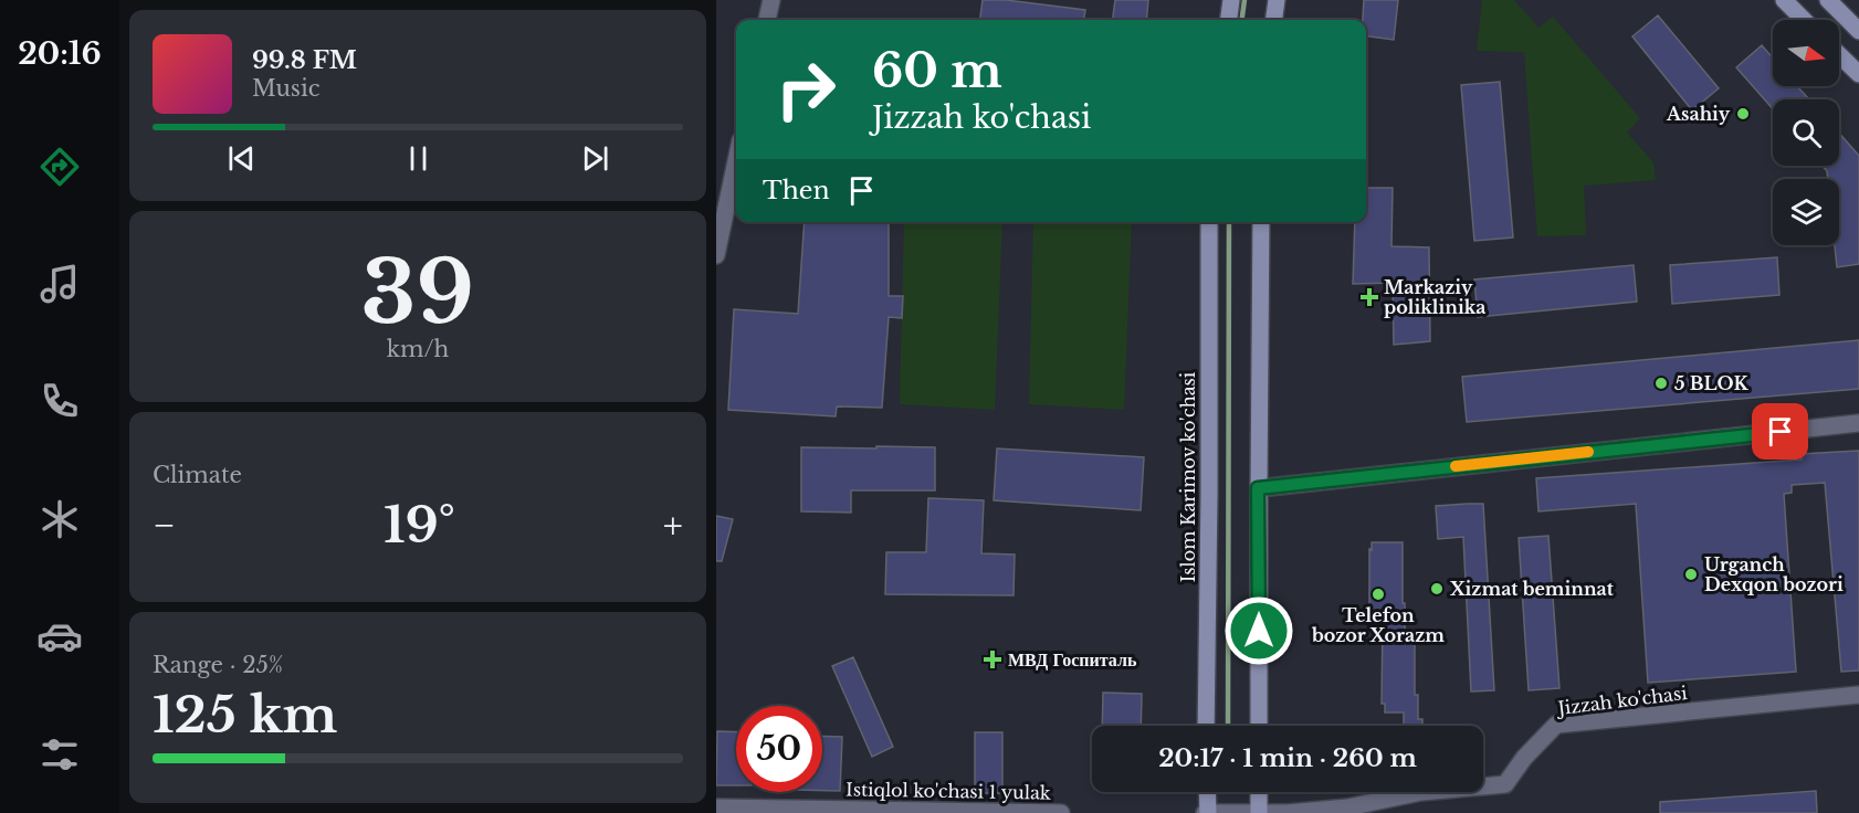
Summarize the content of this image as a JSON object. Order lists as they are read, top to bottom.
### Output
{
  "streets": {
    "main road": ["Islom Karimov ko'chasi"],
    "street": ["Jizzah ko'chasi", "Istiqlol ko'chasi 1 yulak"]
  },
  "places": {
    "other": [
      "Asahiy",
      "5 BLOK",
      "Urganch Dexqon bozori",
      "Xizmat beminnat",
      "Telefon bozor Xorazm"
    ],
    "health": ["Markaziy poliklinika", "МВД Госпиталь"]
  },
  "north": "right",
  "page": {
    "tabs": "20:16",
    "turn": ["60 m", "Jizzah ko'chasi"],
    "song": ["99.8 FM", "Music"],
    "then": "Then",
    "tile": [
      ["39", "km/h"],
      "Climate",
      ["Range · 25%", "125 km"]
    ],
    "heat": ["−", "19°", "+"],
    "limit": "50",
    "trip": "20:17 · 1 min · 260 m"
  }
}
